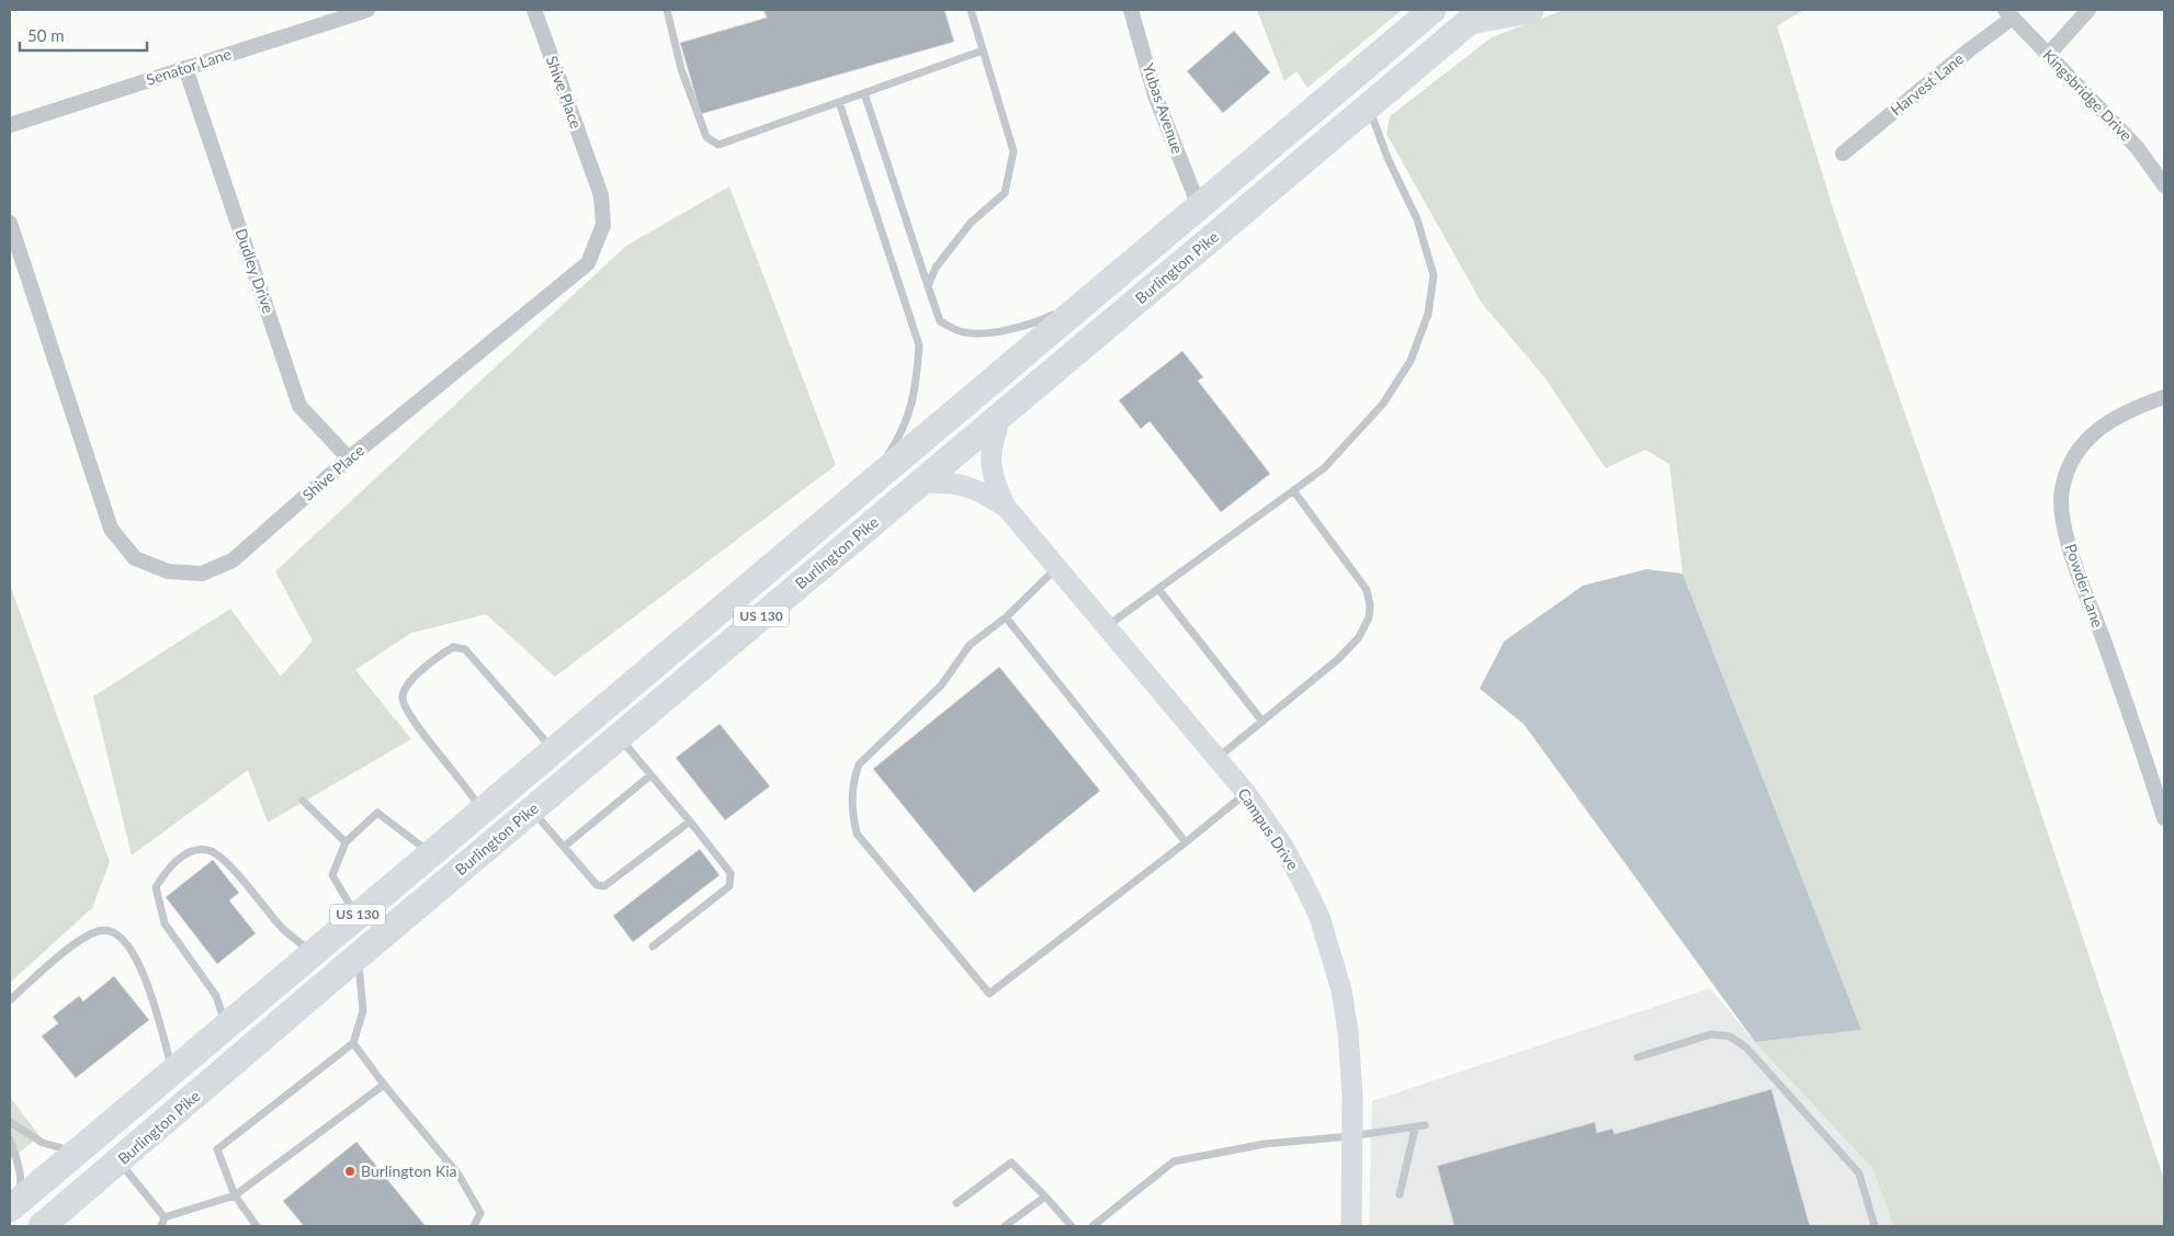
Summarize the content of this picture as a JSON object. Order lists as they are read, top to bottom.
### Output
{
  "streets": {
    "highway": ["Burlington Pike", "US 130"],
    "street": [
      "Senator Lane",
      "Harvest Lane",
      "Shive Place",
      "Kingsbridge Drive",
      "Yubas Avenue",
      "Dudley Drive",
      "Powder Lane",
      "Campus Drive"
    ]
  },
  "crossings": [
    ["Senator Lane", "Dudley Drive"],
    ["Harvest Lane", "Kingsbridge Drive"],
    ["Shive Place", "Dudley Drive"],
    ["Yubas Avenue", "Burlington Pike"],
    ["Burlington Pike", "Campus Drive"]
  ],
  "places": ["Burlington Kia"],
  "scale_bar": "50 m"
}
